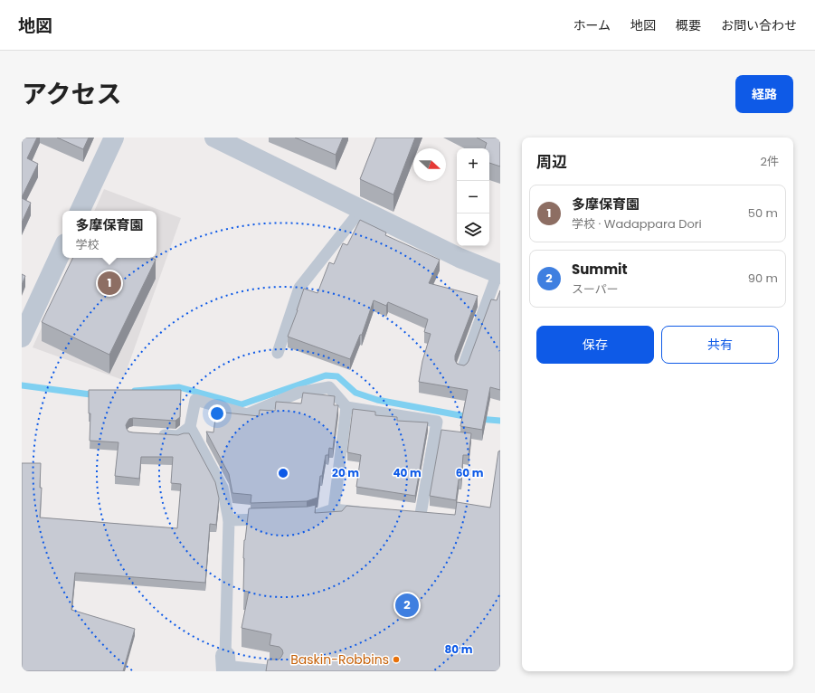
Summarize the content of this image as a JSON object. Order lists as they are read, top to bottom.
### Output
{
  "places": ["Baskin-Robbins"],
  "north": "right",
  "page": {
    "header": "地図",
    "nav": [
      "ホーム",
      "地図",
      "概要",
      "お問い合わせ"
    ],
    "title": "アクセス",
    "buttons": [
      "経路",
      ["保存", "共有"]
    ],
    "heading": ["周辺", "2件"],
    "map_buttons": ["+", "−"],
    "list": [
      {
        "mark": "1",
        "name": "多摩保育園",
        "note": "学校 · Wadappara Dori",
        "value": "50 m"
      },
      {
        "mark": "2",
        "name": "Summit",
        "note": "スーパー",
        "value": "90 m"
      }
    ],
    "popup": ["多摩保育園", "学校"],
    "pins": ["1", "2"]
  },
  "rings": [
    "20 m",
    "40 m",
    "60 m",
    "80 m"
  ]
}
